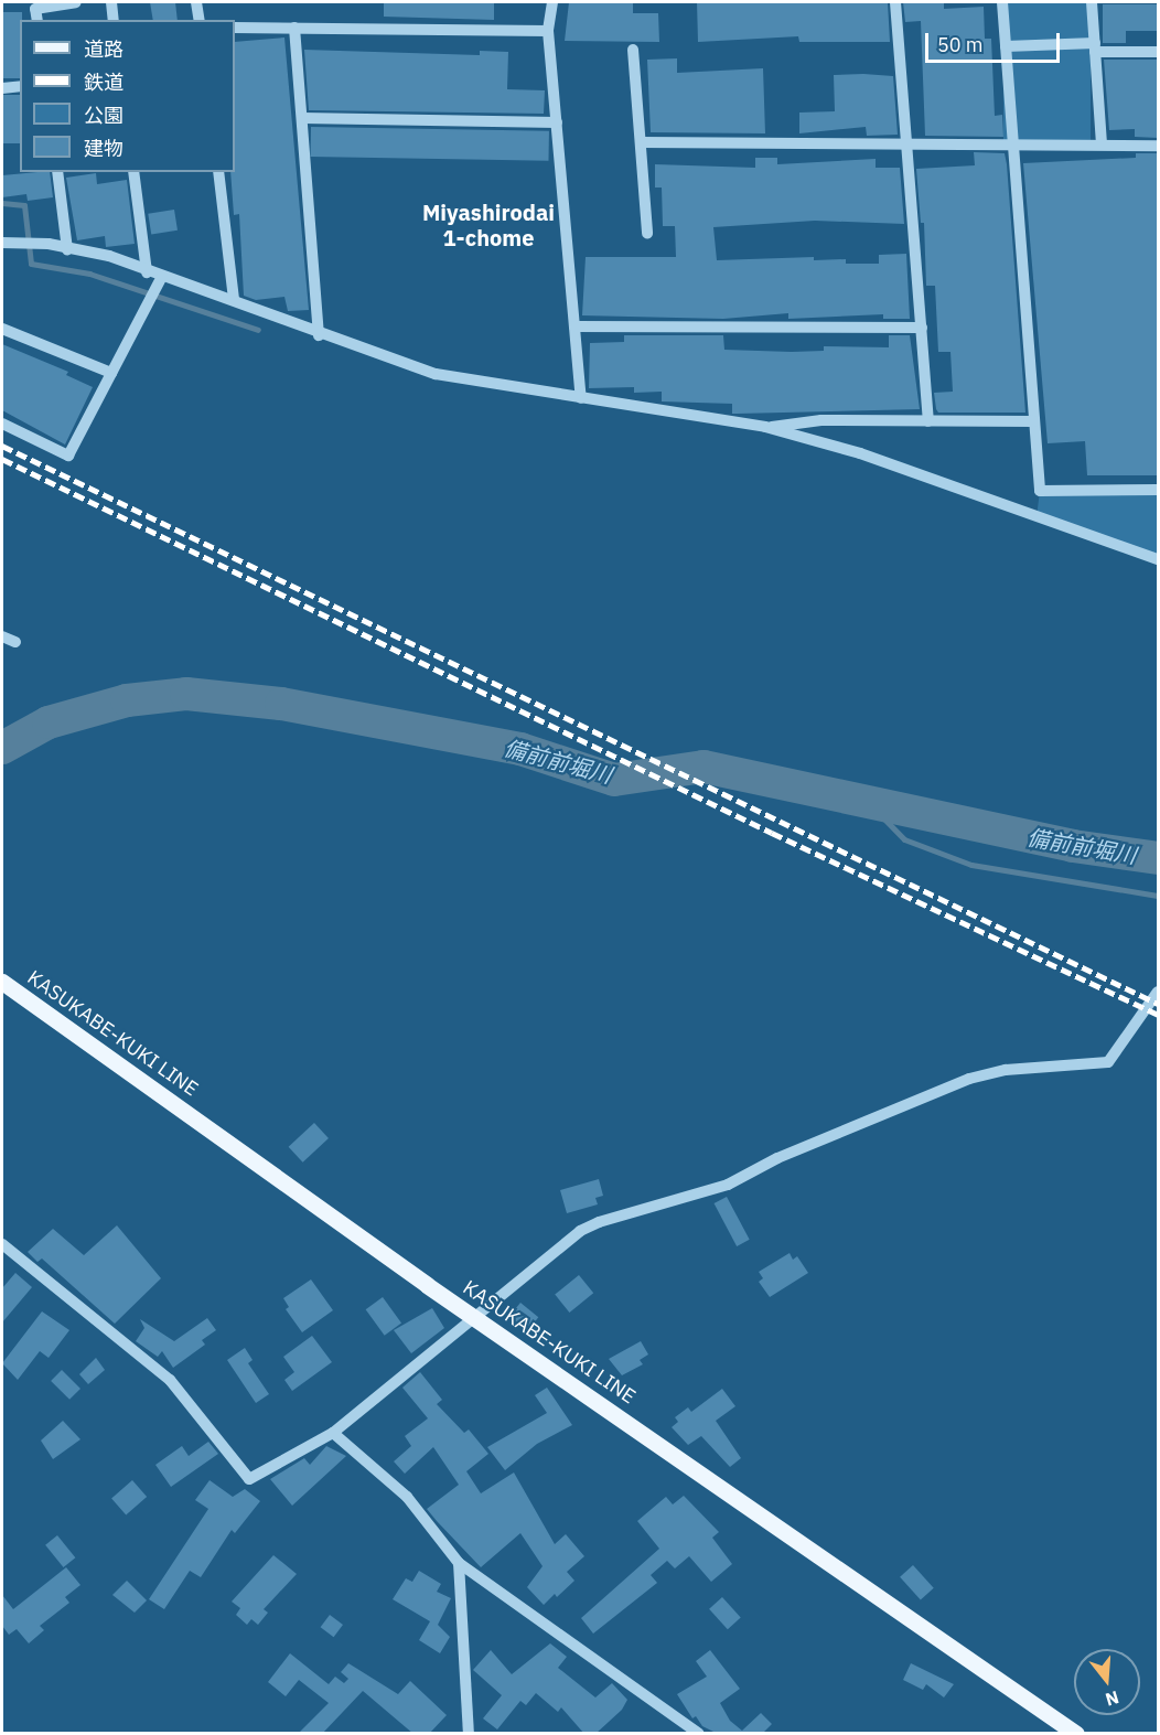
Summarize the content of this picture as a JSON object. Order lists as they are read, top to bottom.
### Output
{
  "streets": {
    "main road": ["KASUKABE-KUKI LINE"]
  },
  "districts": ["Miyashirodai 1-chome"],
  "water": ["備前前堀川"],
  "legend": [
    "道路",
    "鉄道",
    "公園",
    "建物"
  ],
  "scale_bar": "50 m",
  "north": "bottom"
}
